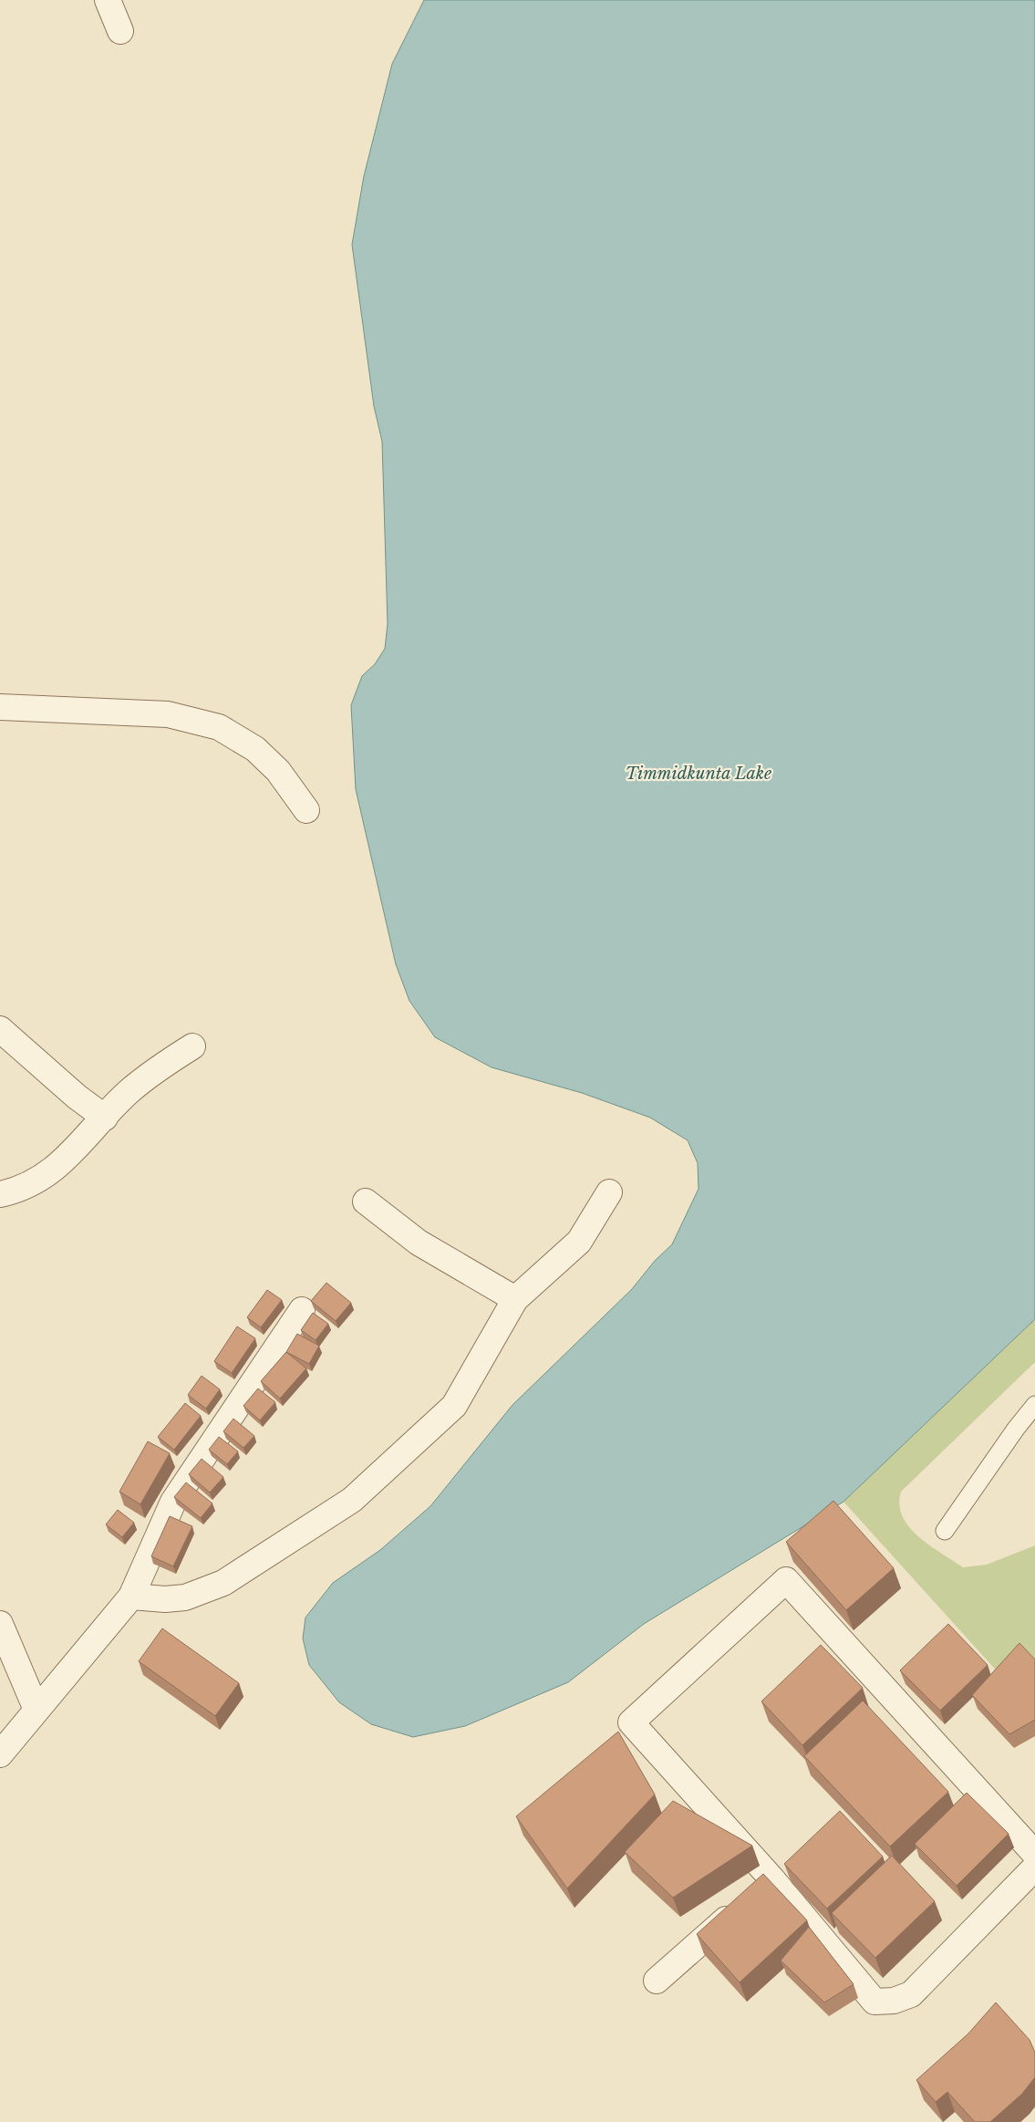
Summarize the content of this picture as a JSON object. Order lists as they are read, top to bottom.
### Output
{
  "water": ["Timmidkunta Lake"]
}
